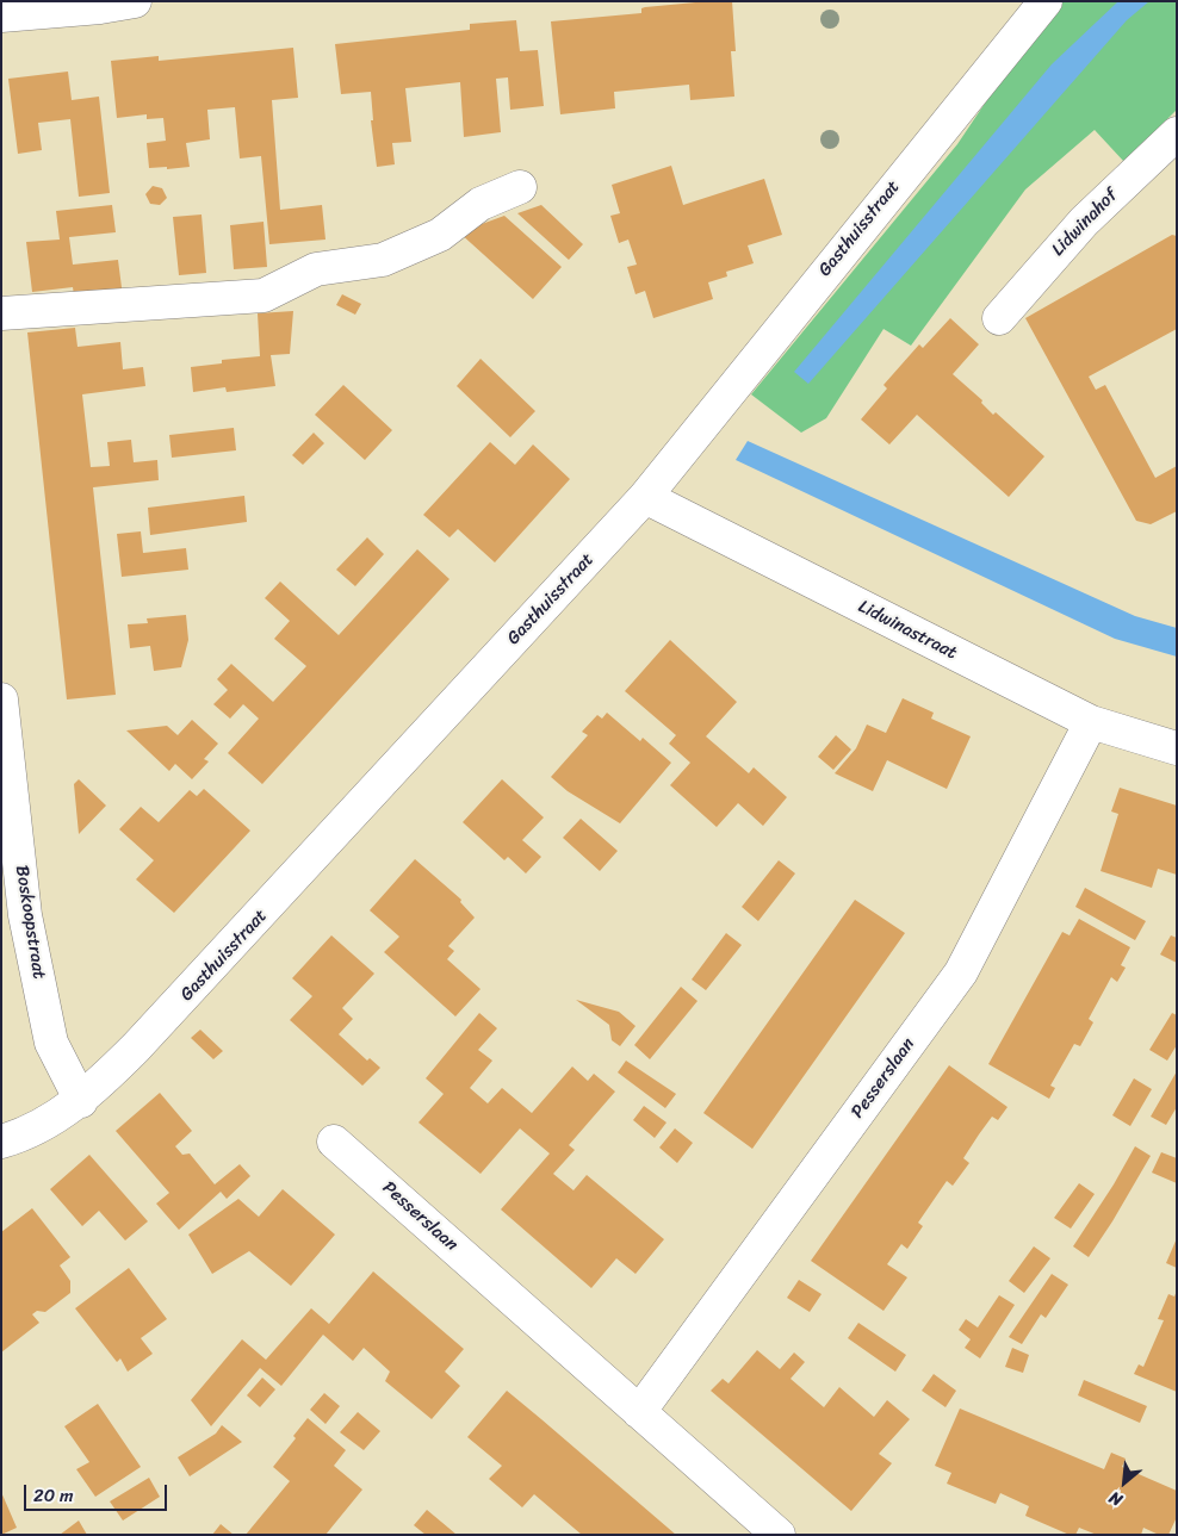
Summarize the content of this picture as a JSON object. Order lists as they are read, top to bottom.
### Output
{
  "streets": {
    "street": [
      "Lidwinahof",
      "Gasthuisstraat",
      "Lidwinastraat",
      "Boskoopstraat",
      "Pesserslaan"
    ]
  },
  "crossings": [
    ["Gasthuisstraat", "Lidwinastraat"],
    ["Gasthuisstraat", "Boskoopstraat"],
    ["Lidwinastraat", "Pesserslaan"]
  ],
  "scale_bar": "20 m",
  "north": "bottom left"
}
